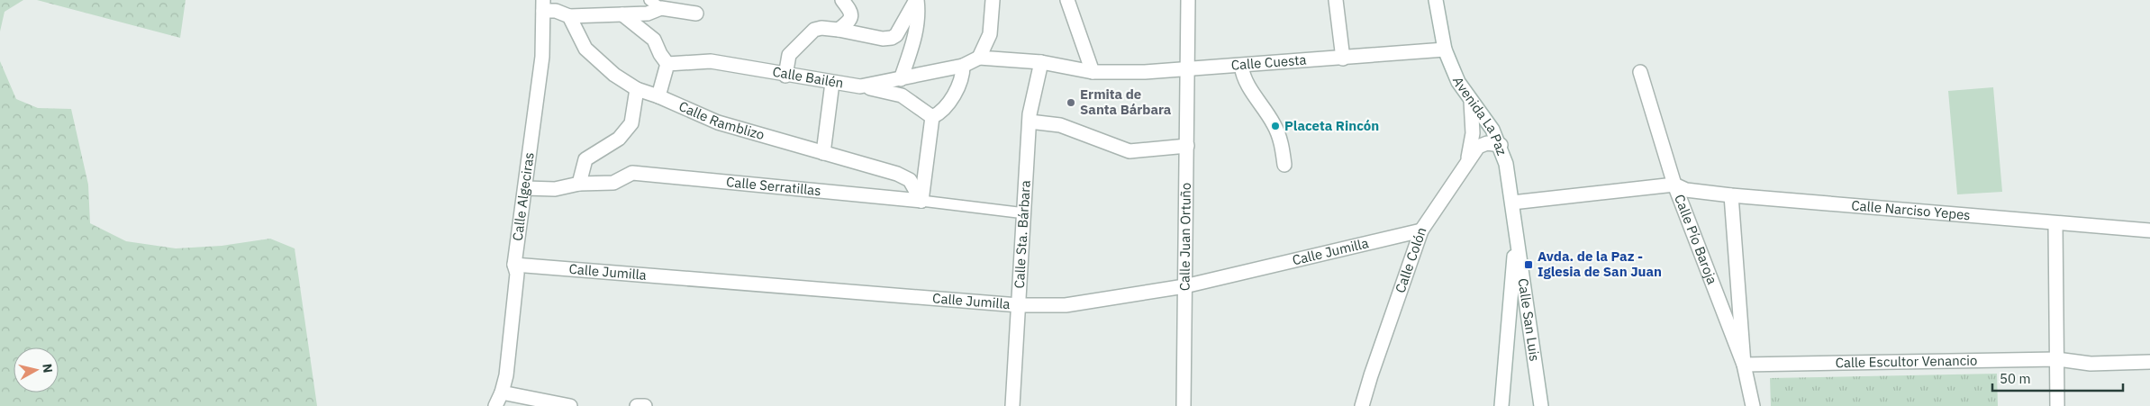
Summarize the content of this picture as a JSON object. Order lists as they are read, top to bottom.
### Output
{
  "streets": {
    "street": [
      "Calle Cuesta",
      "Calle Bailén",
      "Avenida La Paz",
      "Calle Ramblizo",
      "Calle Serratillas",
      "Calle Algeciras",
      "Calle Narciso Yepes",
      "Calle Sta. Bárbara",
      "Calle Juan Ortuño",
      "Calle Pío Baroja",
      "Calle Jumilla",
      "Calle Colón",
      "Calle San Luis",
      "Calle Escultor Venancio"
    ]
  },
  "crossings": [
    ["Calle Cuesta", "Calle Bailén"],
    ["Calle Cuesta", "Avenida La Paz"],
    ["Calle Cuesta", "Calle Sta. Bárbara"],
    ["Calle Cuesta", "Calle Juan Ortuño"],
    ["Avenida La Paz", "Calle Colón"],
    ["Avenida La Paz", "Calle San Luis"],
    ["Calle Ramblizo", "Calle Serratillas"],
    ["Calle Serratillas", "Calle Algeciras"],
    ["Calle Serratillas", "Calle Sta. Bárbara"],
    ["Calle Algeciras", "Calle Jumilla"],
    ["Calle Narciso Yepes", "Calle Pío Baroja"],
    ["Calle Sta. Bárbara", "Calle Jumilla"],
    ["Calle Juan Ortuño", "Calle Jumilla"],
    ["Calle Pío Baroja", "Calle Escultor Venancio"],
    ["Calle Jumilla", "Calle Colón"]
  ],
  "places": {
    "other": ["Ermita de Santa Bárbara", "Placeta Rincón"],
    "transit": ["Avda. de la Paz - Iglesia de San Juan"]
  },
  "scale_bar": "50 m",
  "north": "right"
}
